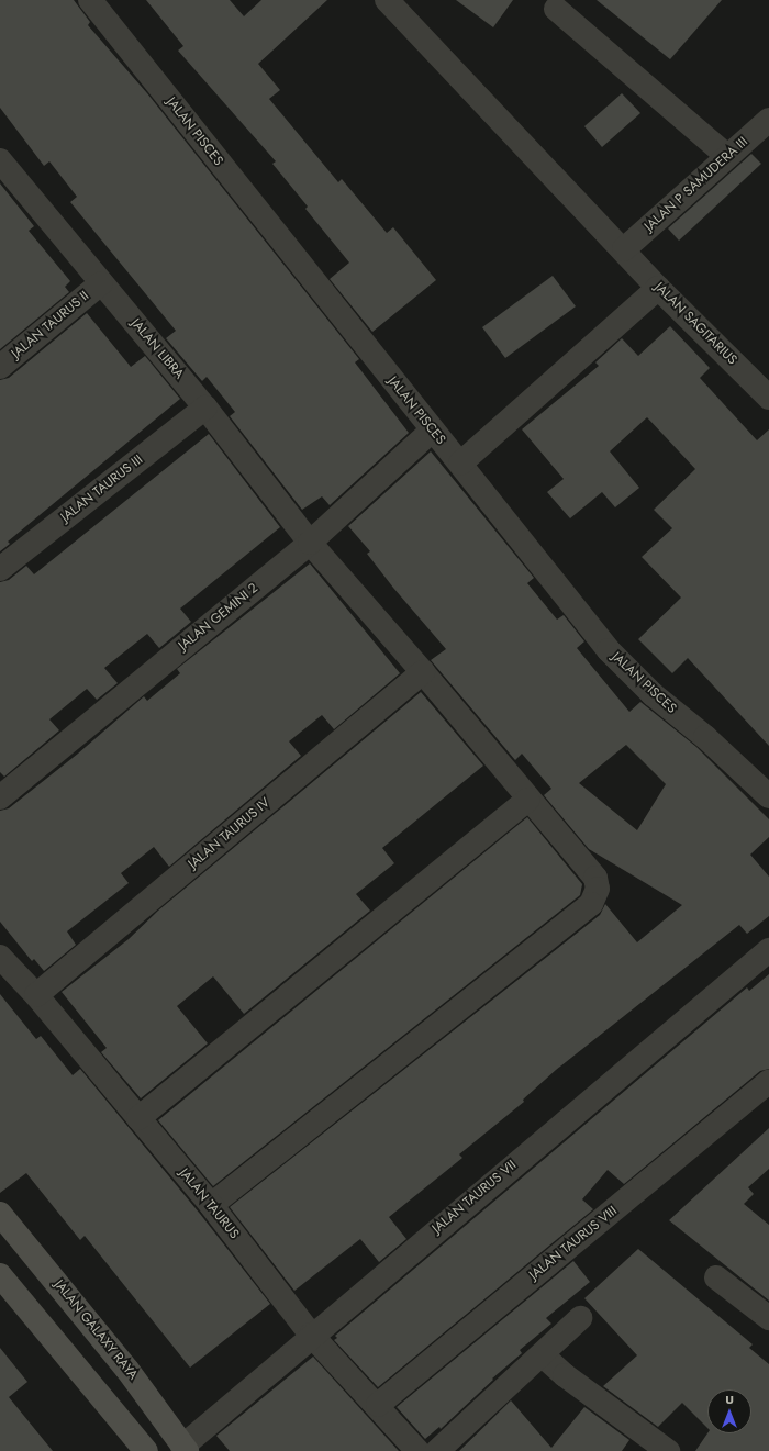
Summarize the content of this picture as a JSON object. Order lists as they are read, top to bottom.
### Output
{
  "streets": {
    "street": [
      "JALAN PISCES",
      "JALAN P SAMUDERA III",
      "JALAN SAGITARIUS",
      "JALAN TAURUS II",
      "JALAN LIBRA",
      "JALAN TAURUS III",
      "JALAN GEMINI 2",
      "JALAN TAURUS IV",
      "JALAN TAURUS VII",
      "JALAN TAURUS",
      "JALAN TAURUS VIII",
      "JALAN GALAXY RAYA"
    ]
  },
  "crossings": [
    ["JALAN PISCES", "JALAN GEMINI 2"],
    ["JALAN P SAMUDERA III", "JALAN SAGITARIUS"],
    ["JALAN TAURUS II", "JALAN LIBRA"],
    ["JALAN LIBRA", "JALAN TAURUS III"],
    ["JALAN LIBRA", "JALAN GEMINI 2"],
    ["JALAN LIBRA", "JALAN TAURUS IV"],
    ["JALAN LIBRA", "JALAN TAURUS"],
    ["JALAN TAURUS IV", "JALAN TAURUS"],
    ["JALAN TAURUS VII", "JALAN TAURUS"],
    ["JALAN TAURUS VII", "JALAN GALAXY RAYA"],
    ["JALAN TAURUS", "JALAN TAURUS VIII"]
  ],
  "north": "top"
}
